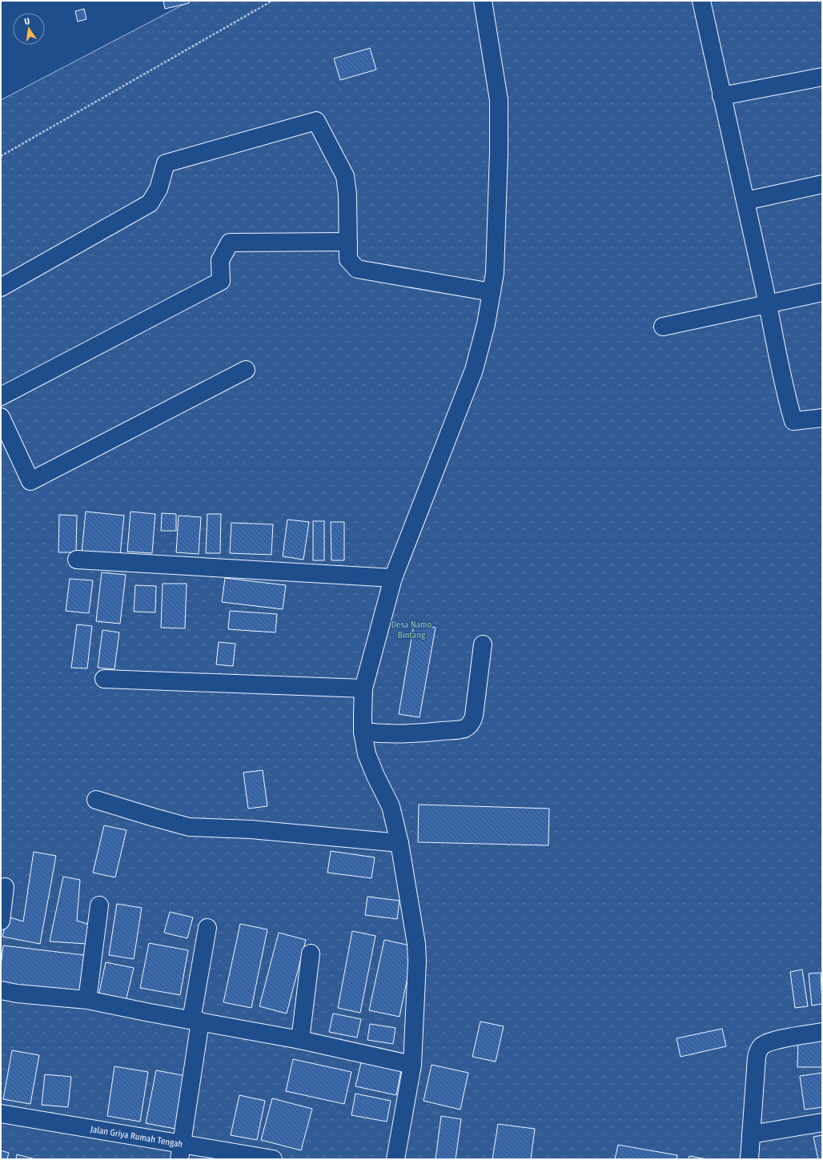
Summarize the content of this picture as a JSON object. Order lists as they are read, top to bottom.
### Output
{
  "streets": {
    "street": ["Jalan Griya Rumah Tengah"]
  },
  "parks": ["Desa Namo Bintang"],
  "north": "top"
}
